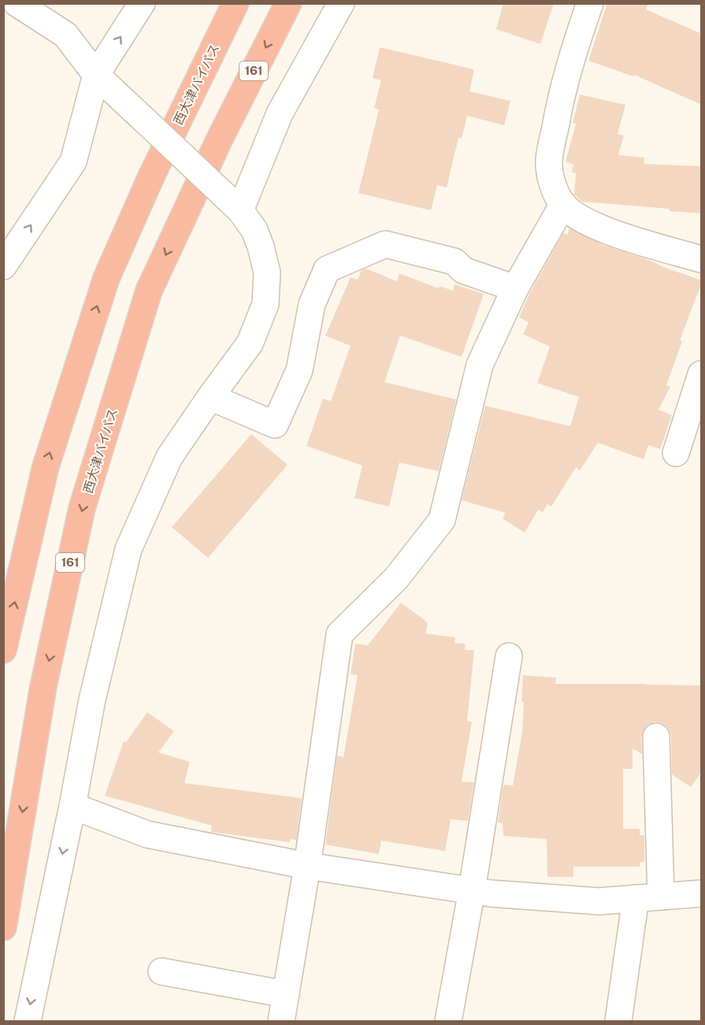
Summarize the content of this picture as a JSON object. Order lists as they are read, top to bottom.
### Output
{
  "streets": {
    "highway": ["161", "西大津バイパス"]
  }
}
